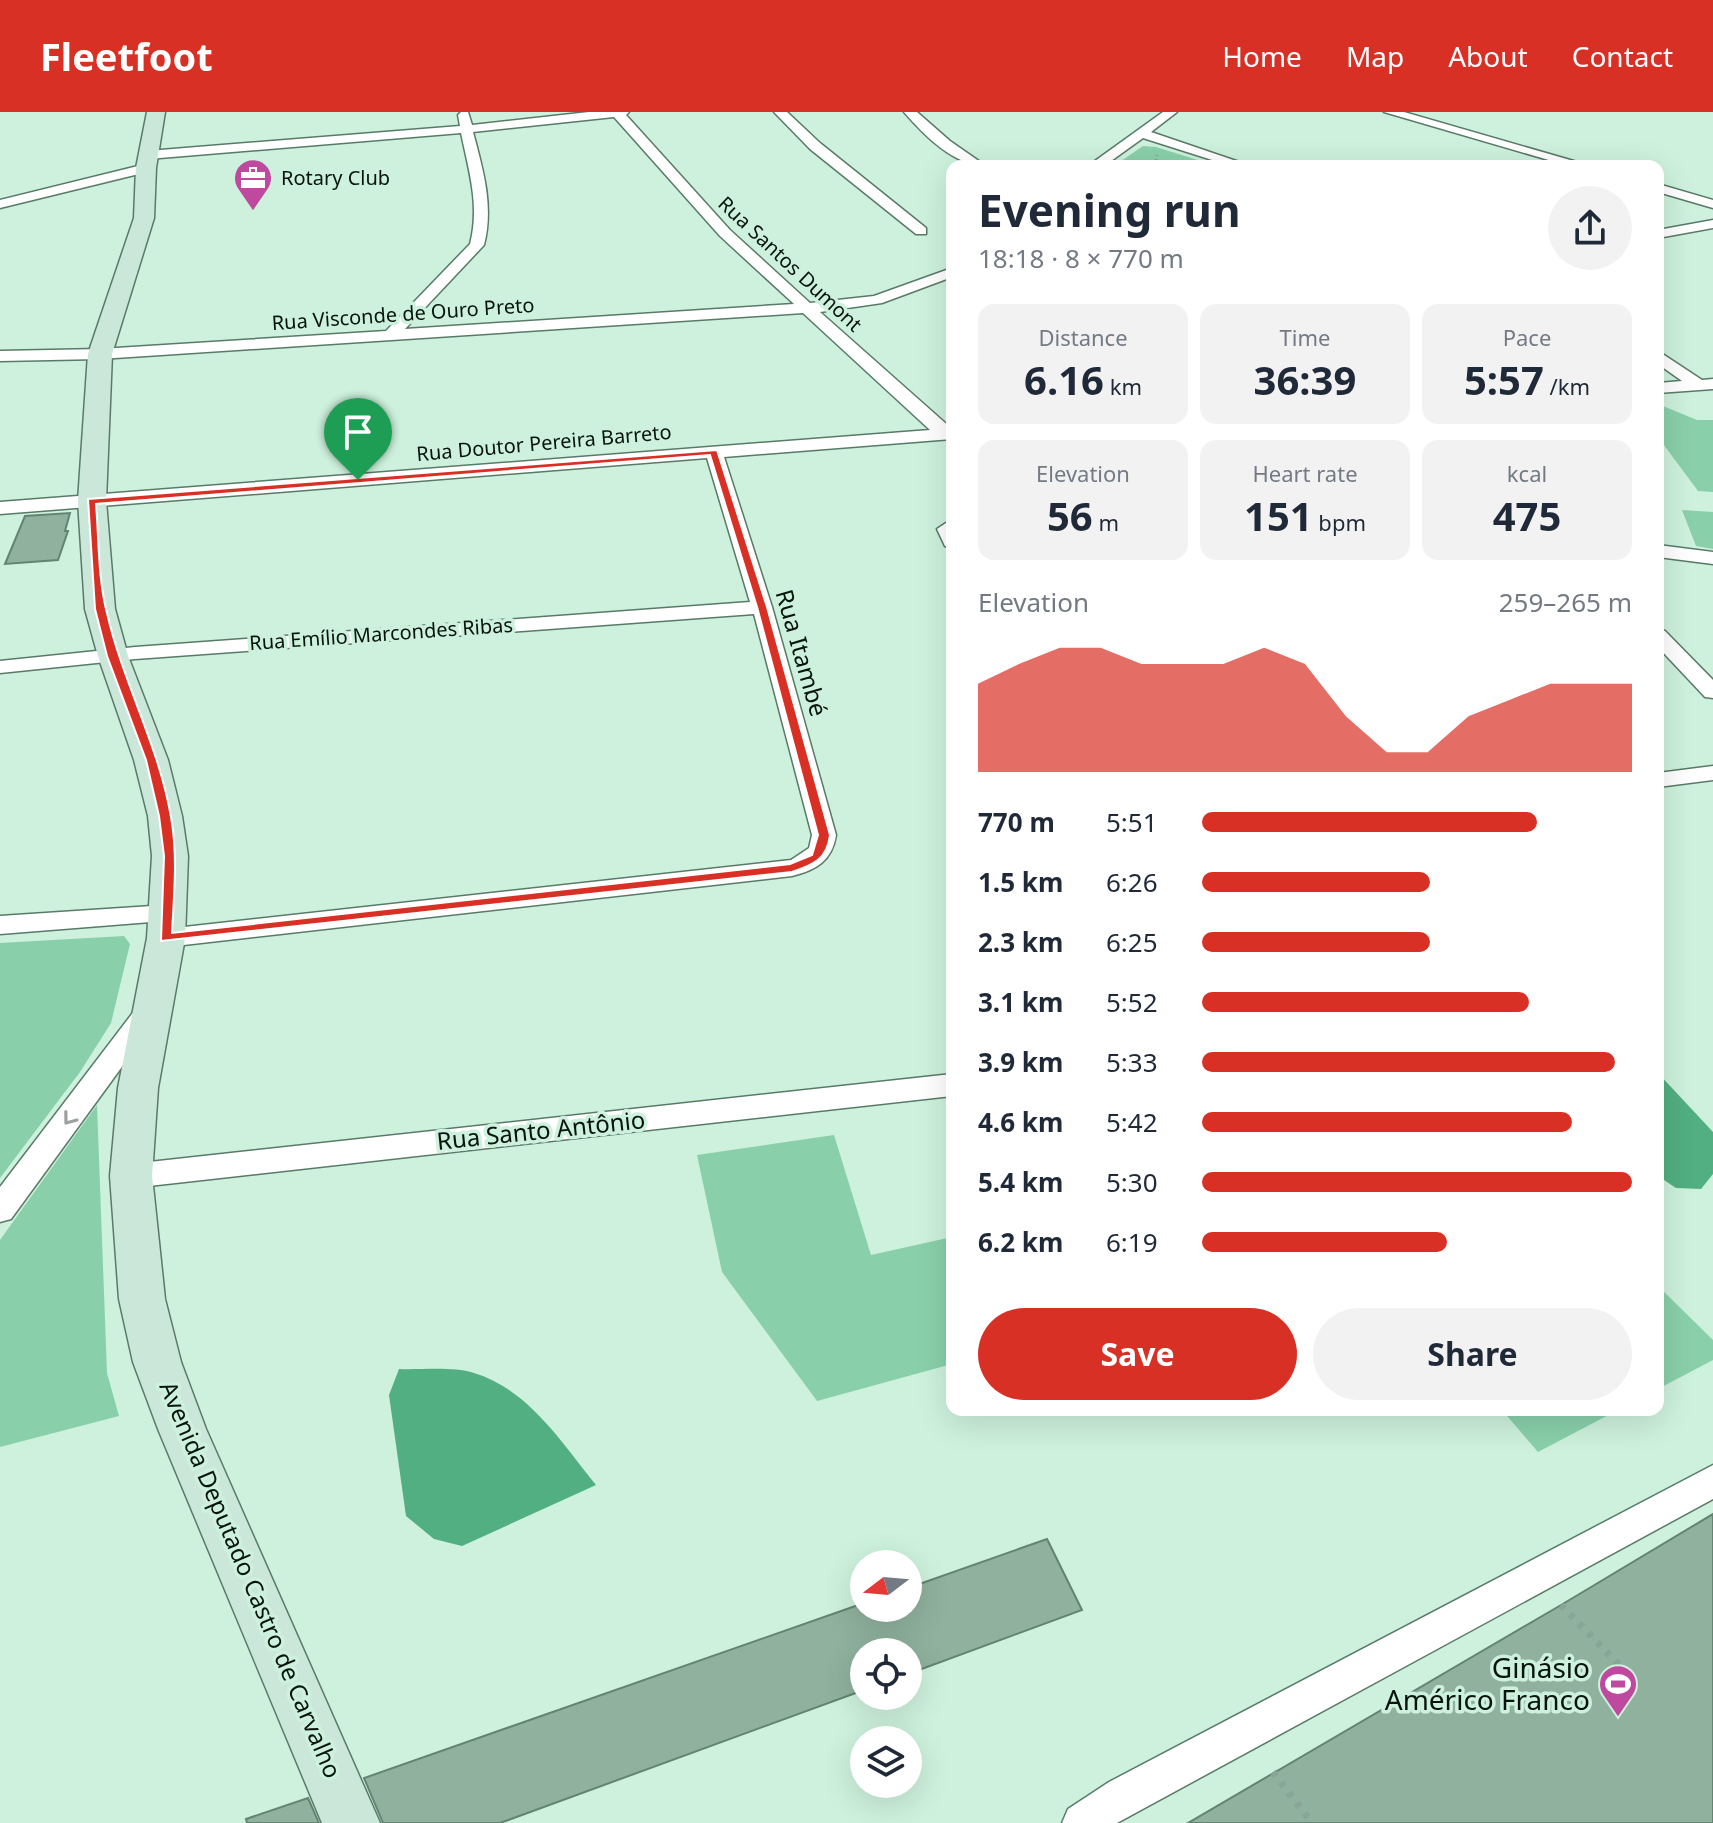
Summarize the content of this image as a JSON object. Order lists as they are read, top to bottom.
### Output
{
  "streets": {
    "main road": ["Avenida Deputado Castro de Carvalho"],
    "street": [
      "Rua Santos Dumont",
      "Rua Visconde de Ouro Preto",
      "Rua Doutor Pereira Barreto",
      "Rua Emílio Marcondes Ribas",
      "Rua Itambé",
      "Rua Santo Antônio"
    ]
  },
  "crossings": [
    ["Rua Santos Dumont", "Rua Visconde de Ouro Preto"],
    ["Rua Visconde de Ouro Preto", "Avenida Deputado Castro de Carvalho"],
    ["Rua Doutor Pereira Barreto", "Rua Itambé"],
    ["Rua Doutor Pereira Barreto", "Avenida Deputado Castro de Carvalho"],
    ["Rua Emílio Marcondes Ribas", "Rua Itambé"],
    ["Rua Emílio Marcondes Ribas", "Avenida Deputado Castro de Carvalho"],
    ["Rua Itambé", "Avenida Deputado Castro de Carvalho"],
    ["Rua Santo Antônio", "Avenida Deputado Castro de Carvalho"]
  ],
  "places": {
    "office": ["Rotary Club"],
    "sports": ["Ginásio Américo Franco"]
  },
  "north": "left",
  "page": {
    "header": "Fleetfoot",
    "nav": [
      "Home",
      "Map",
      "About",
      "Contact"
    ],
    "heading": ["Evening run", "18:18 · 8 × 770 m"],
    "stats": [
      ["Distance", "6.16 km"],
      ["Time", "36:39"],
      ["Pace", "5:57 /km"],
      ["Elevation", "56 m"],
      ["Heart rate", "151 bpm"],
      ["kcal", "475"]
    ],
    "chart": ["Elevation", "259–265 m"],
    "list": [
      {
        "name": "770 m",
        "note": "5:51"
      },
      {
        "name": "1.5 km",
        "note": "6:26"
      },
      {
        "name": "2.3 km",
        "note": "6:25"
      },
      {
        "name": "3.1 km",
        "note": "5:52"
      },
      {
        "name": "3.9 km",
        "note": "5:33"
      },
      {
        "name": "4.6 km",
        "note": "5:42"
      },
      {
        "name": "5.4 km",
        "note": "5:30"
      },
      {
        "name": "6.2 km",
        "note": "6:19"
      }
    ],
    "buttons": ["Save", "Share"]
  }
}
